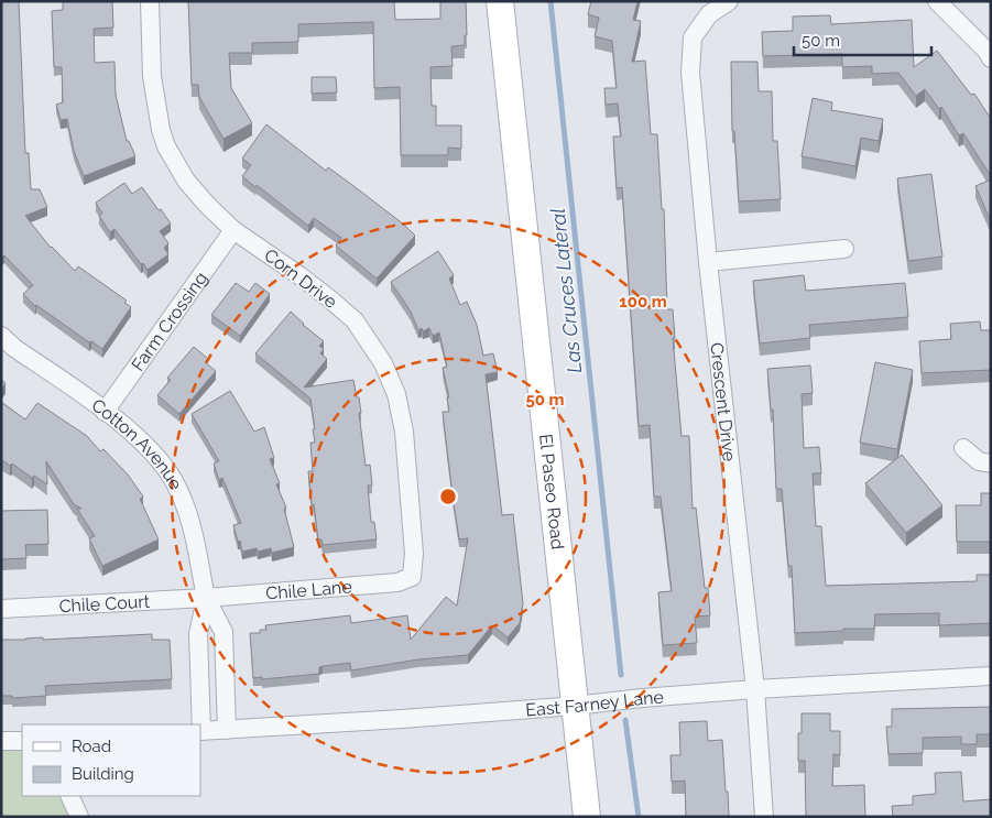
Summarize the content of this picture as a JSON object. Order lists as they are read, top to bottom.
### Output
{
  "streets": {
    "main road": ["El Paseo Road"],
    "street": [
      "Corn Drive",
      "Farm Crossing",
      "Crescent Drive",
      "Cotton Avenue",
      "Chile Lane",
      "Chile Court",
      "East Farney Lane"
    ]
  },
  "crossings": [
    ["Corn Drive", "Farm Crossing"],
    ["Corn Drive", "Chile Lane"],
    ["Farm Crossing", "Cotton Avenue"],
    ["Crescent Drive", "East Farney Lane"],
    ["Cotton Avenue", "Chile Lane"],
    ["Cotton Avenue", "Chile Court"],
    ["Cotton Avenue", "East Farney Lane"],
    ["El Paseo Road", "East Farney Lane"],
    ["Chile Lane", "Chile Court"]
  ],
  "water": ["Las Cruces Lateral"],
  "legend": ["Road", "Building"],
  "scale_bar": "50 m",
  "rings": ["100 m", "50 m"]
}
